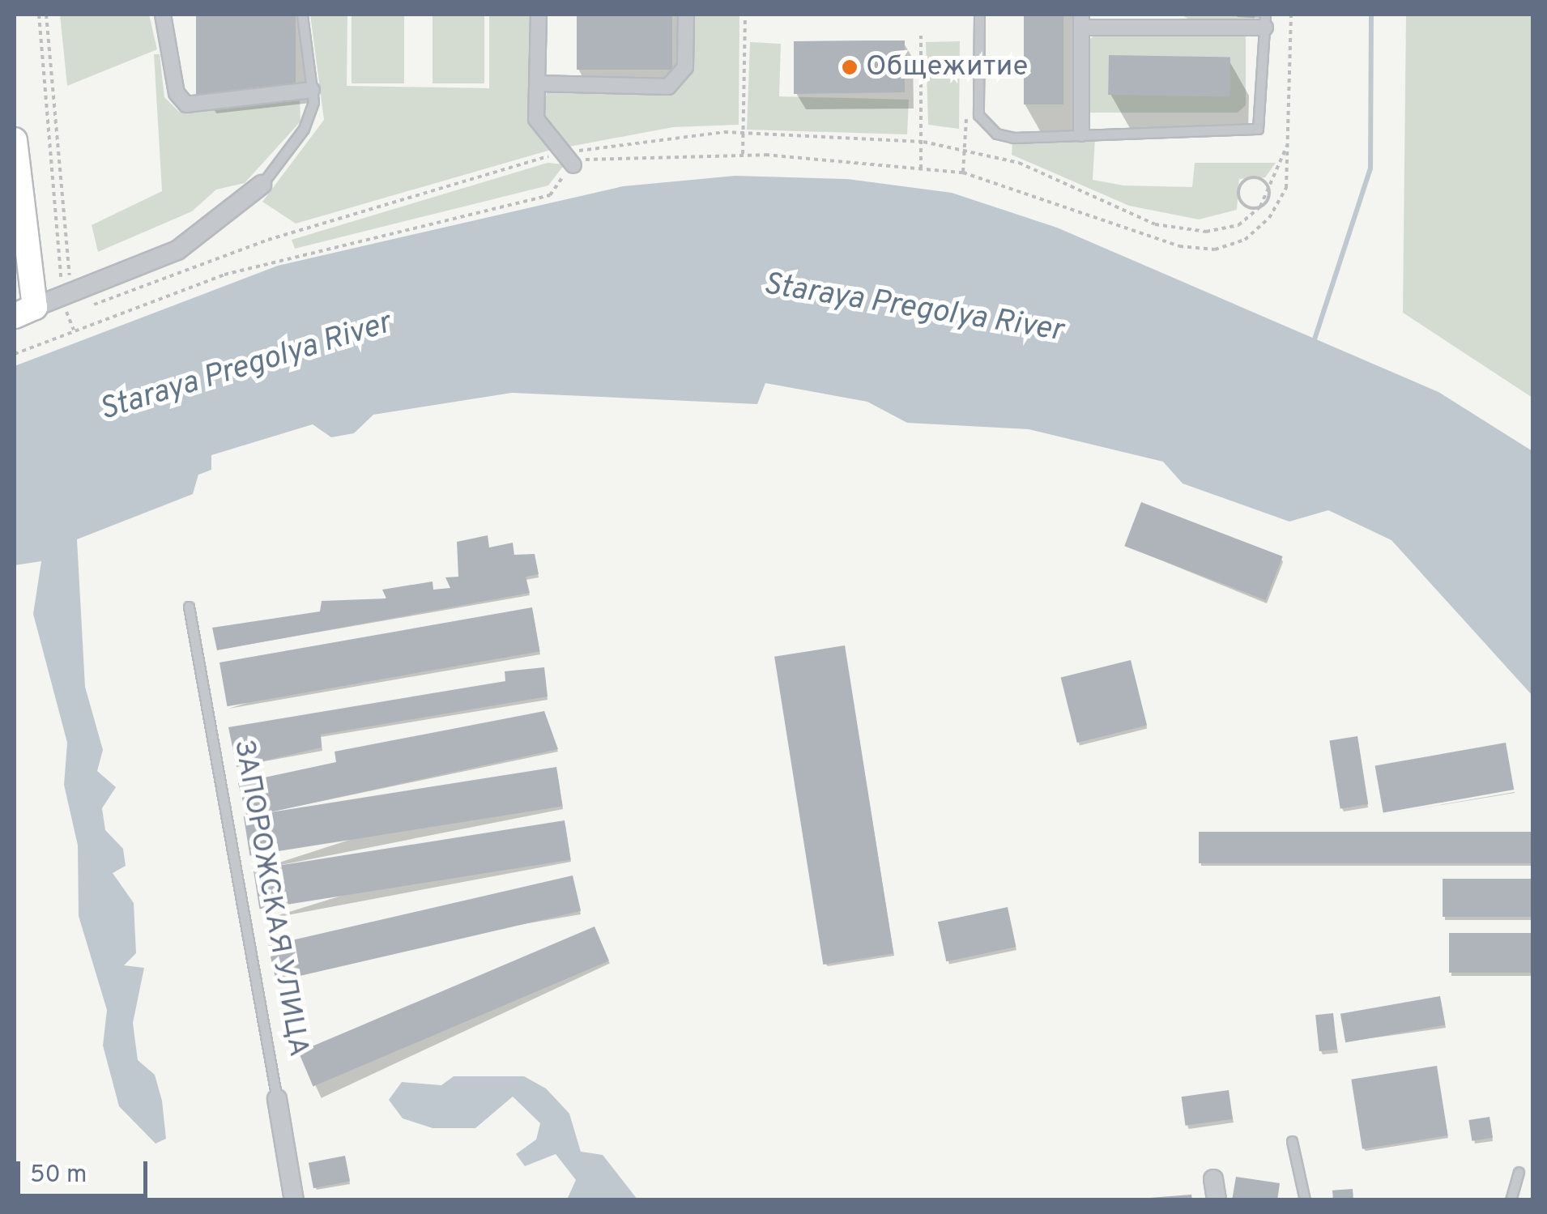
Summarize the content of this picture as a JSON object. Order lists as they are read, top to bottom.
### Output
{
  "streets": {
    "street": ["ЗАПОРОЖСКАЯ УЛИЦА"]
  },
  "water": ["Staraya Pregolya River"],
  "places": ["Общежитие"],
  "scale_bar": "50 m"
}
